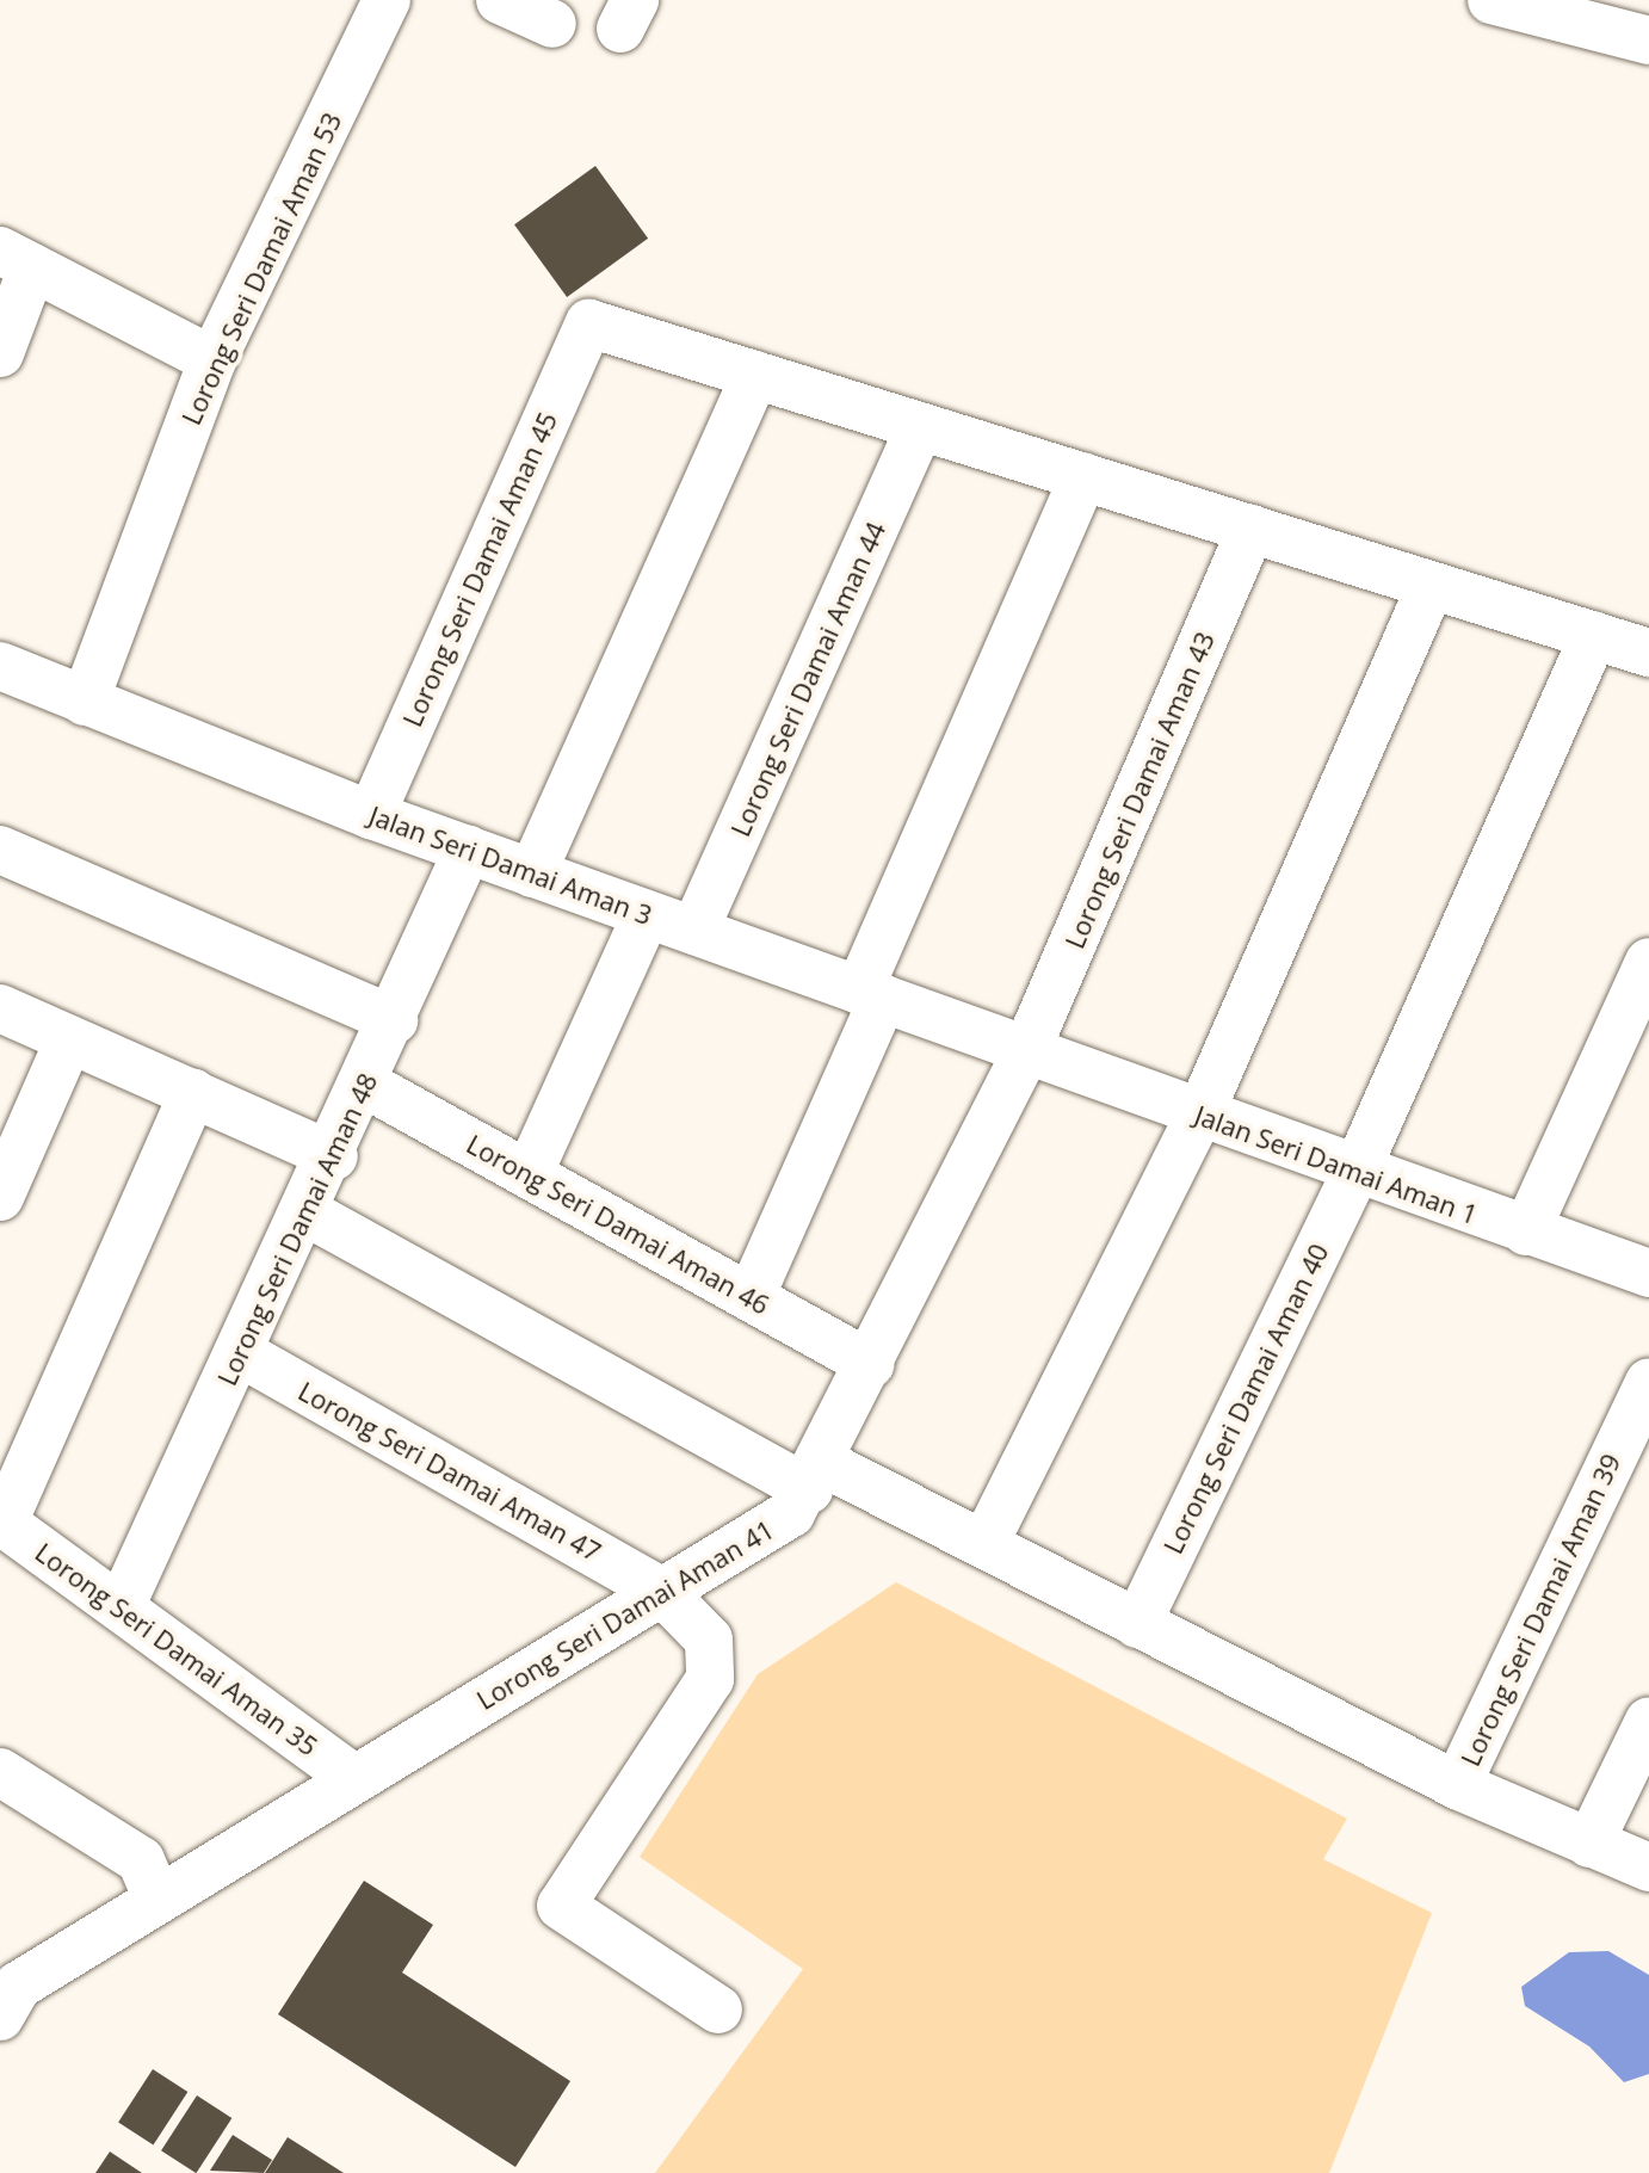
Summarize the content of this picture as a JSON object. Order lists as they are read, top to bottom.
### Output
{
  "streets": {
    "street": [
      "Lorong Seri Damai Aman 53",
      "Lorong Seri Damai Aman 45",
      "Lorong Seri Damai Aman 44",
      "Lorong Seri Damai Aman 43",
      "Jalan Seri Damai Aman 3",
      "Jalan Seri Damai Aman 1",
      "Lorong Seri Damai Aman 46",
      "Lorong Seri Damai Aman 48",
      "Lorong Seri Damai Aman 40",
      "Lorong Seri Damai Aman 47",
      "Lorong Seri Damai Aman 39",
      "Lorong Seri Damai Aman 41",
      "Lorong Seri Damai Aman 35"
    ]
  },
  "crossings": [
    ["Lorong Seri Damai Aman 53", "Jalan Seri Damai Aman 3"],
    ["Lorong Seri Damai Aman 45", "Jalan Seri Damai Aman 3"],
    ["Lorong Seri Damai Aman 44", "Jalan Seri Damai Aman 3"],
    ["Lorong Seri Damai Aman 43", "Jalan Seri Damai Aman 3"],
    ["Lorong Seri Damai Aman 43", "Jalan Seri Damai Aman 1"],
    ["Lorong Seri Damai Aman 43", "Lorong Seri Damai Aman 41"],
    ["Jalan Seri Damai Aman 3", "Jalan Seri Damai Aman 1"],
    ["Jalan Seri Damai Aman 3", "Lorong Seri Damai Aman 48"],
    ["Jalan Seri Damai Aman 3", "Lorong Seri Damai Aman 41"],
    ["Jalan Seri Damai Aman 1", "Lorong Seri Damai Aman 40"],
    ["Jalan Seri Damai Aman 1", "Lorong Seri Damai Aman 41"],
    ["Lorong Seri Damai Aman 46", "Lorong Seri Damai Aman 48"],
    ["Lorong Seri Damai Aman 46", "Lorong Seri Damai Aman 41"],
    ["Lorong Seri Damai Aman 48", "Lorong Seri Damai Aman 47"],
    ["Lorong Seri Damai Aman 48", "Lorong Seri Damai Aman 35"],
    ["Lorong Seri Damai Aman 47", "Lorong Seri Damai Aman 41"],
    ["Lorong Seri Damai Aman 41", "Lorong Seri Damai Aman 35"]
  ]
}
